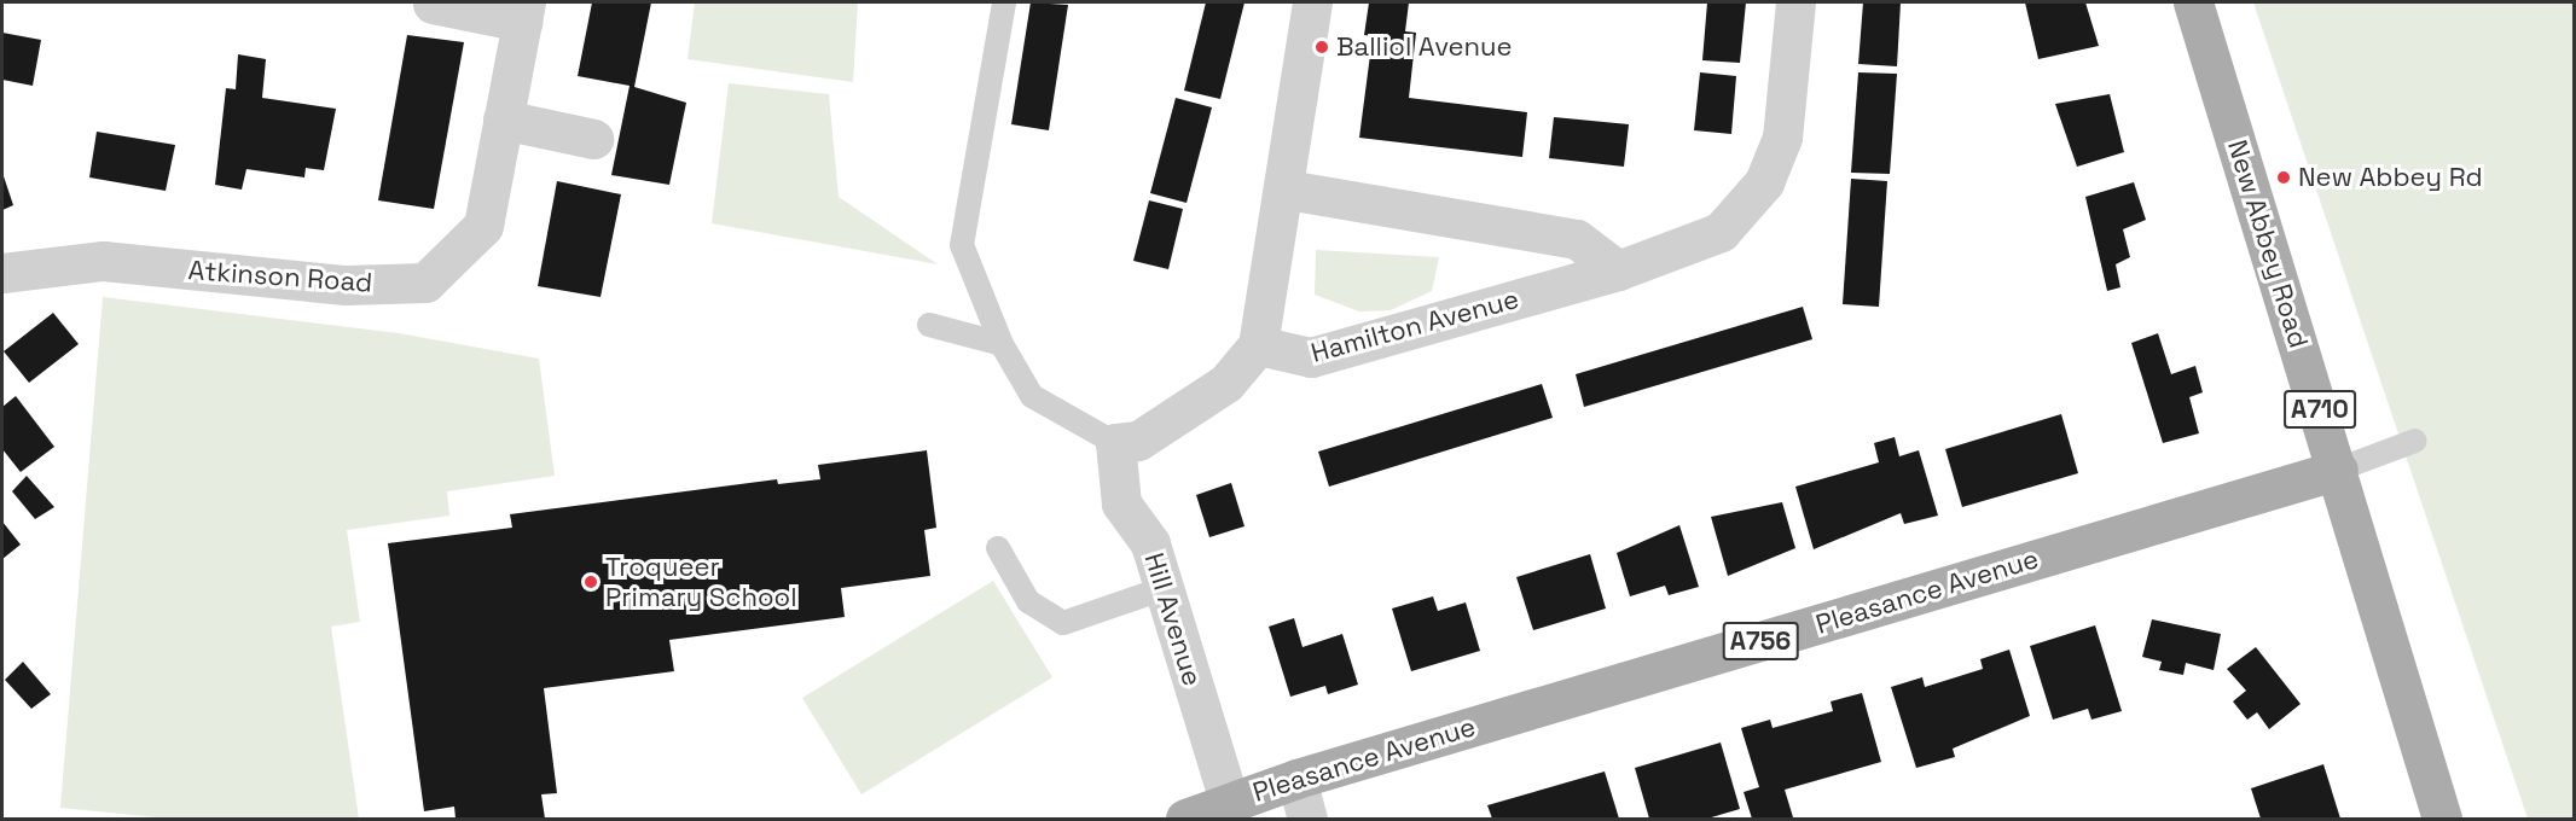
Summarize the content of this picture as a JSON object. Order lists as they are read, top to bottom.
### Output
{
  "streets": {
    "main road": [
      "New Abbey Road",
      "A710",
      "Pleasance Avenue",
      "A756"
    ],
    "street": ["Atkinson Road", "Hamilton Avenue", "Hill Avenue"]
  },
  "crossings": [
    ["New Abbey Road", "Pleasance Avenue"],
    ["Pleasance Avenue", "Hill Avenue"]
  ],
  "places": ["Balliol Avenue", "New Abbey Rd", "Troqueer Primary School"]
}
